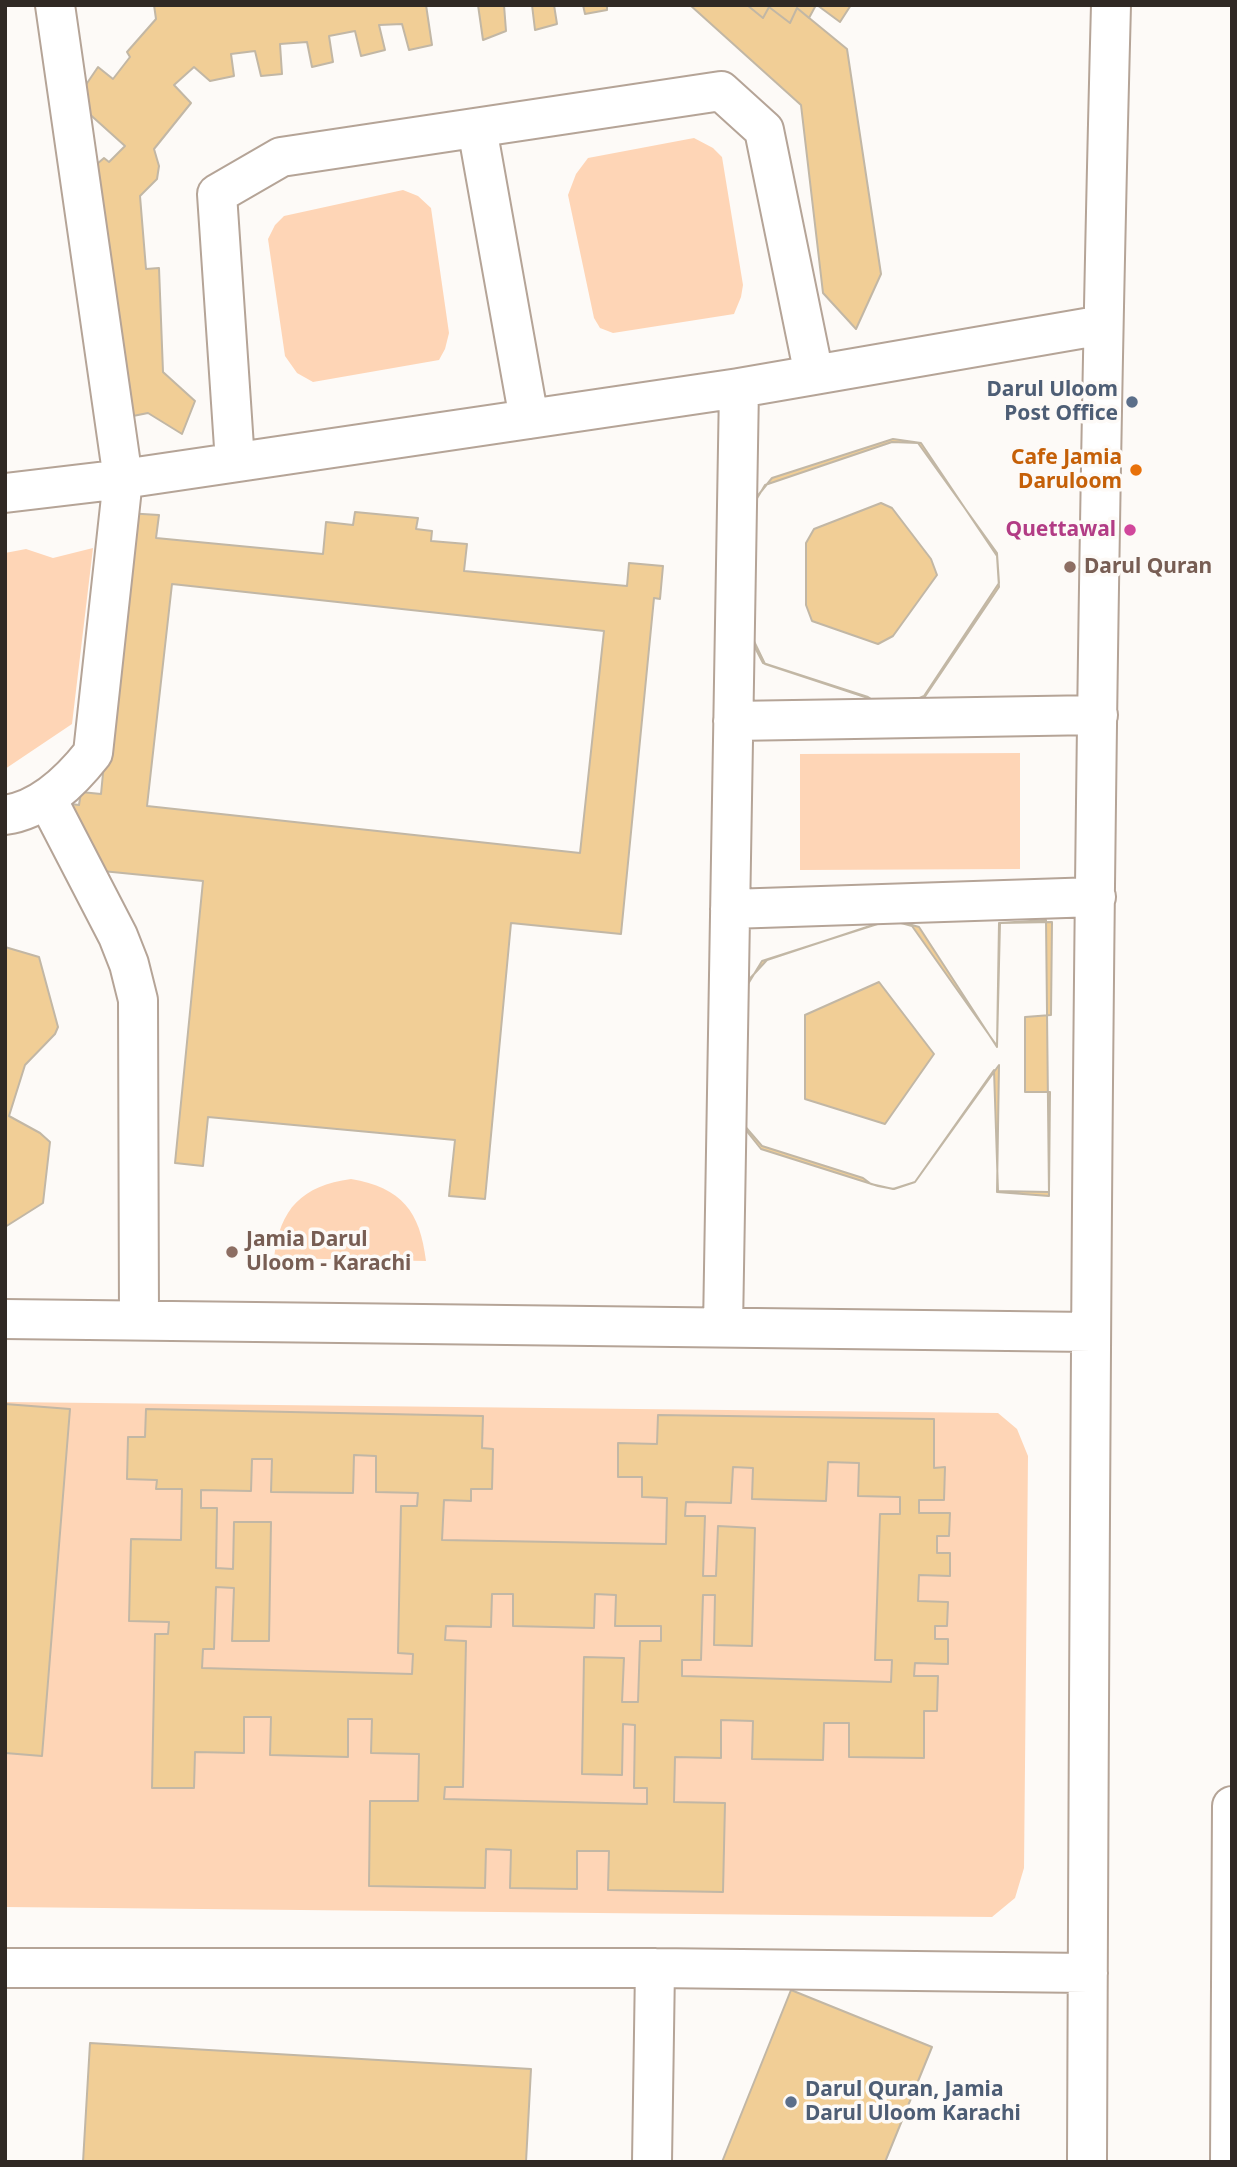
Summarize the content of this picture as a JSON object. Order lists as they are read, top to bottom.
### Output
{
  "places": [
    "Darul Uloom Post Office",
    "Cafe Jamia Daruloom",
    "Quettawal",
    "Darul Quran",
    "Jamia Darul Uloom - Karachi",
    "Darul Quran, Jamia Darul Uloom Karachi"
  ]
}
